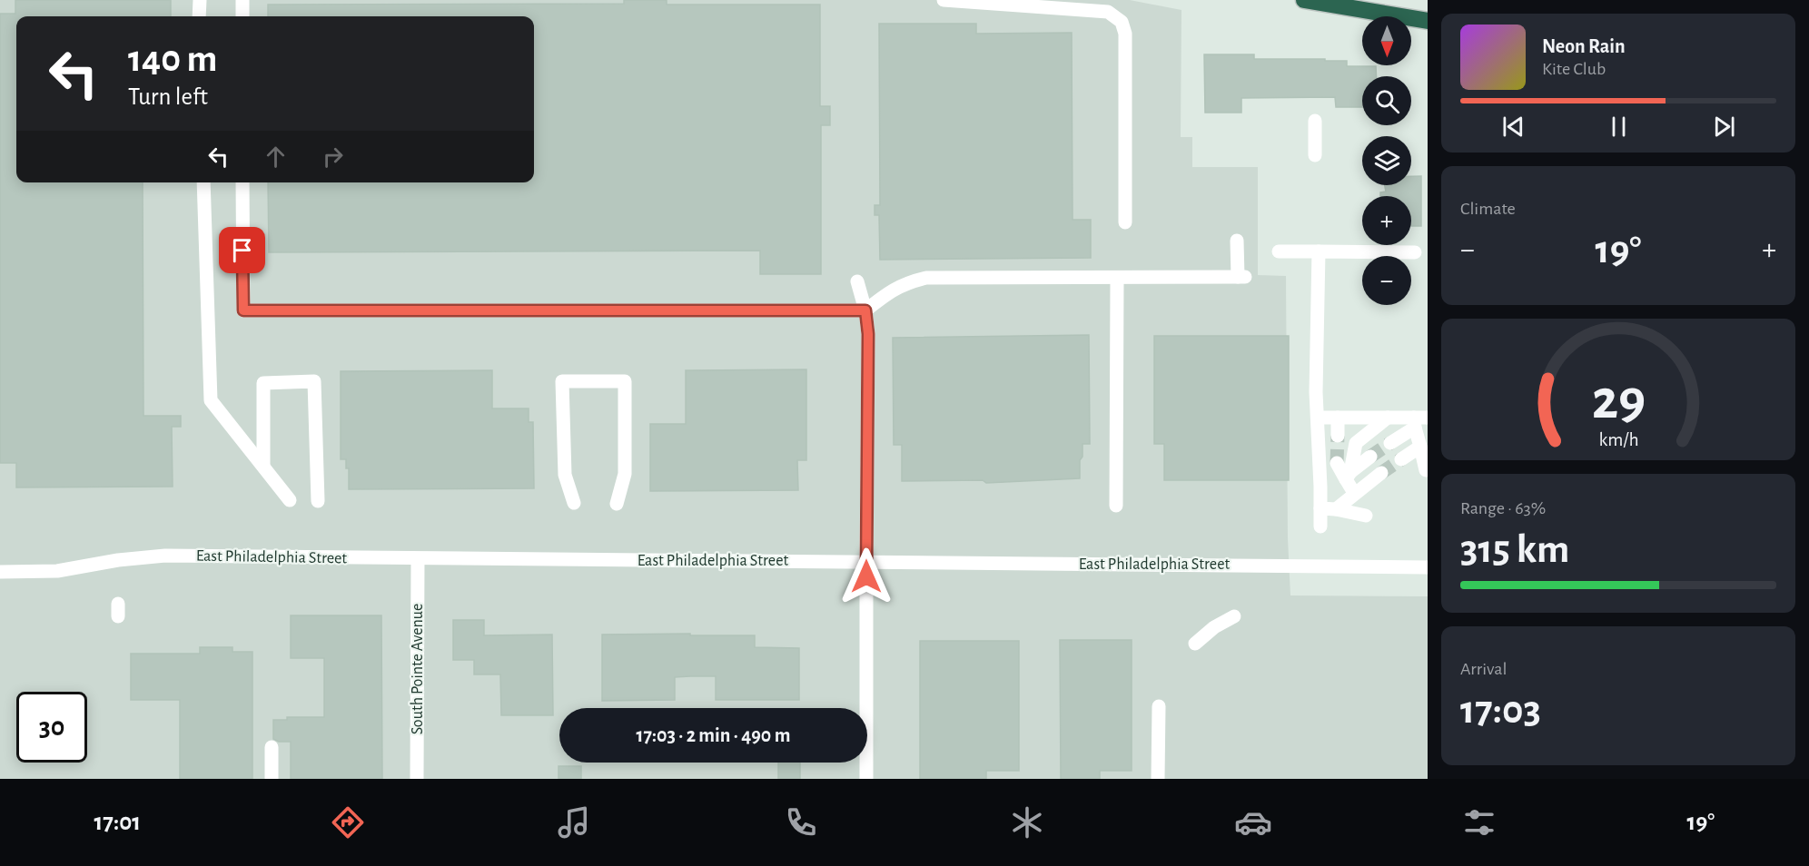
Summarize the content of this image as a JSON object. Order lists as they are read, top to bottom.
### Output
{
  "streets": {
    "street": ["East Philadelphia Street", "South Pointe Avenue"]
  },
  "crossings": [
    ["East Philadelphia Street", "South Pointe Avenue"]
  ],
  "north": "bottom",
  "page": {
    "map_buttons": ["+", "−"],
    "turn": ["140 m", "Turn left"],
    "song": ["Neon Rain", "Kite Club"],
    "tile": [
      "Climate",
      ["Range · 63%", "315 km"],
      ["Arrival", "17:03"]
    ],
    "heat": ["−", "19°", "+"],
    "limit": "30",
    "trip": "17:03 · 2 min · 490 m",
    "tabs": ["17:01", "19°"],
    "gauge": ["29", "km/h"]
  }
}
